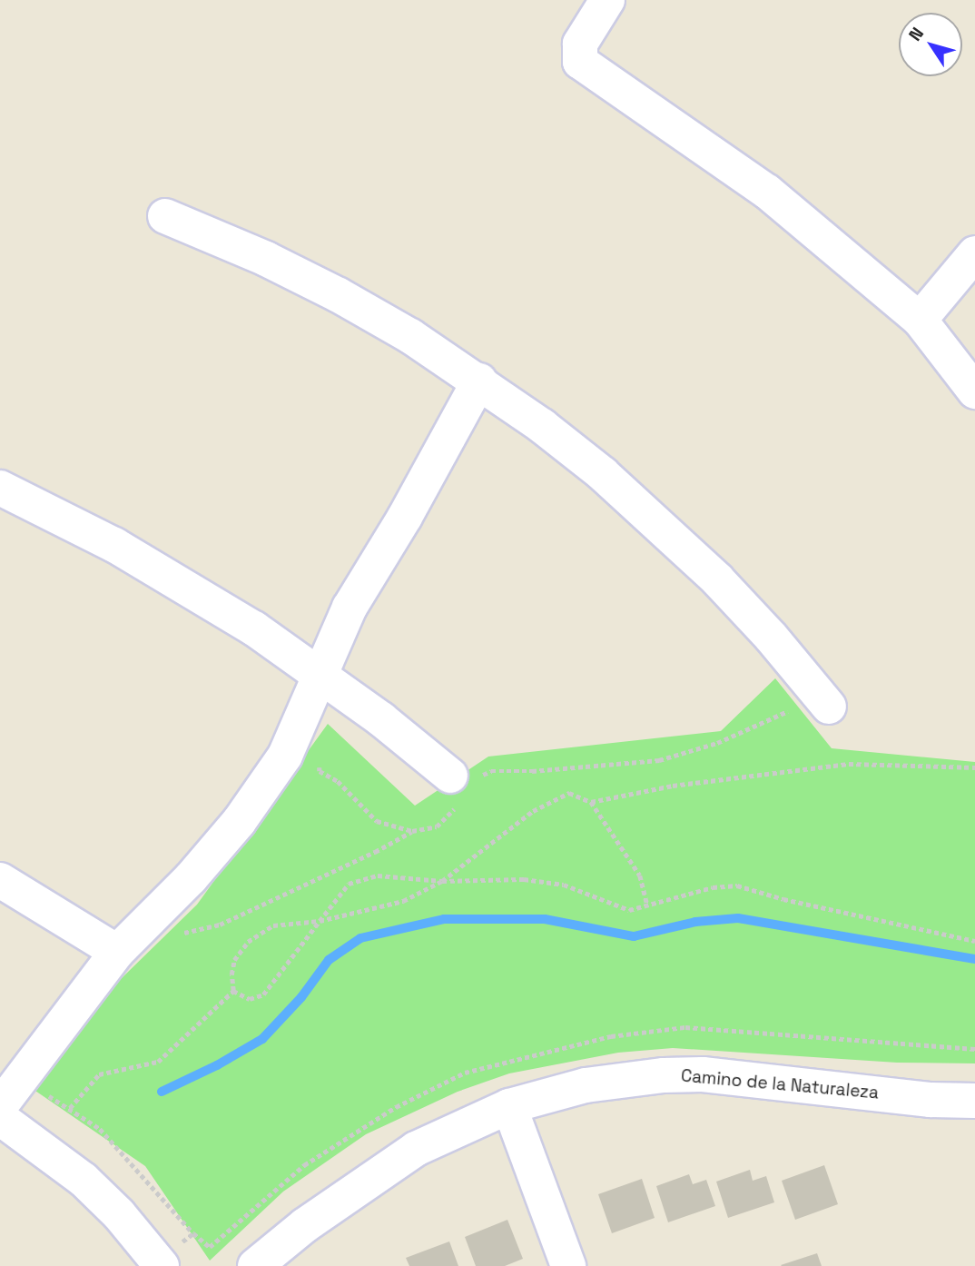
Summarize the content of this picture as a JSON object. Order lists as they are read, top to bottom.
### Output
{
  "streets": {
    "street": ["Camino de la Naturaleza"]
  },
  "north": "top left"
}
